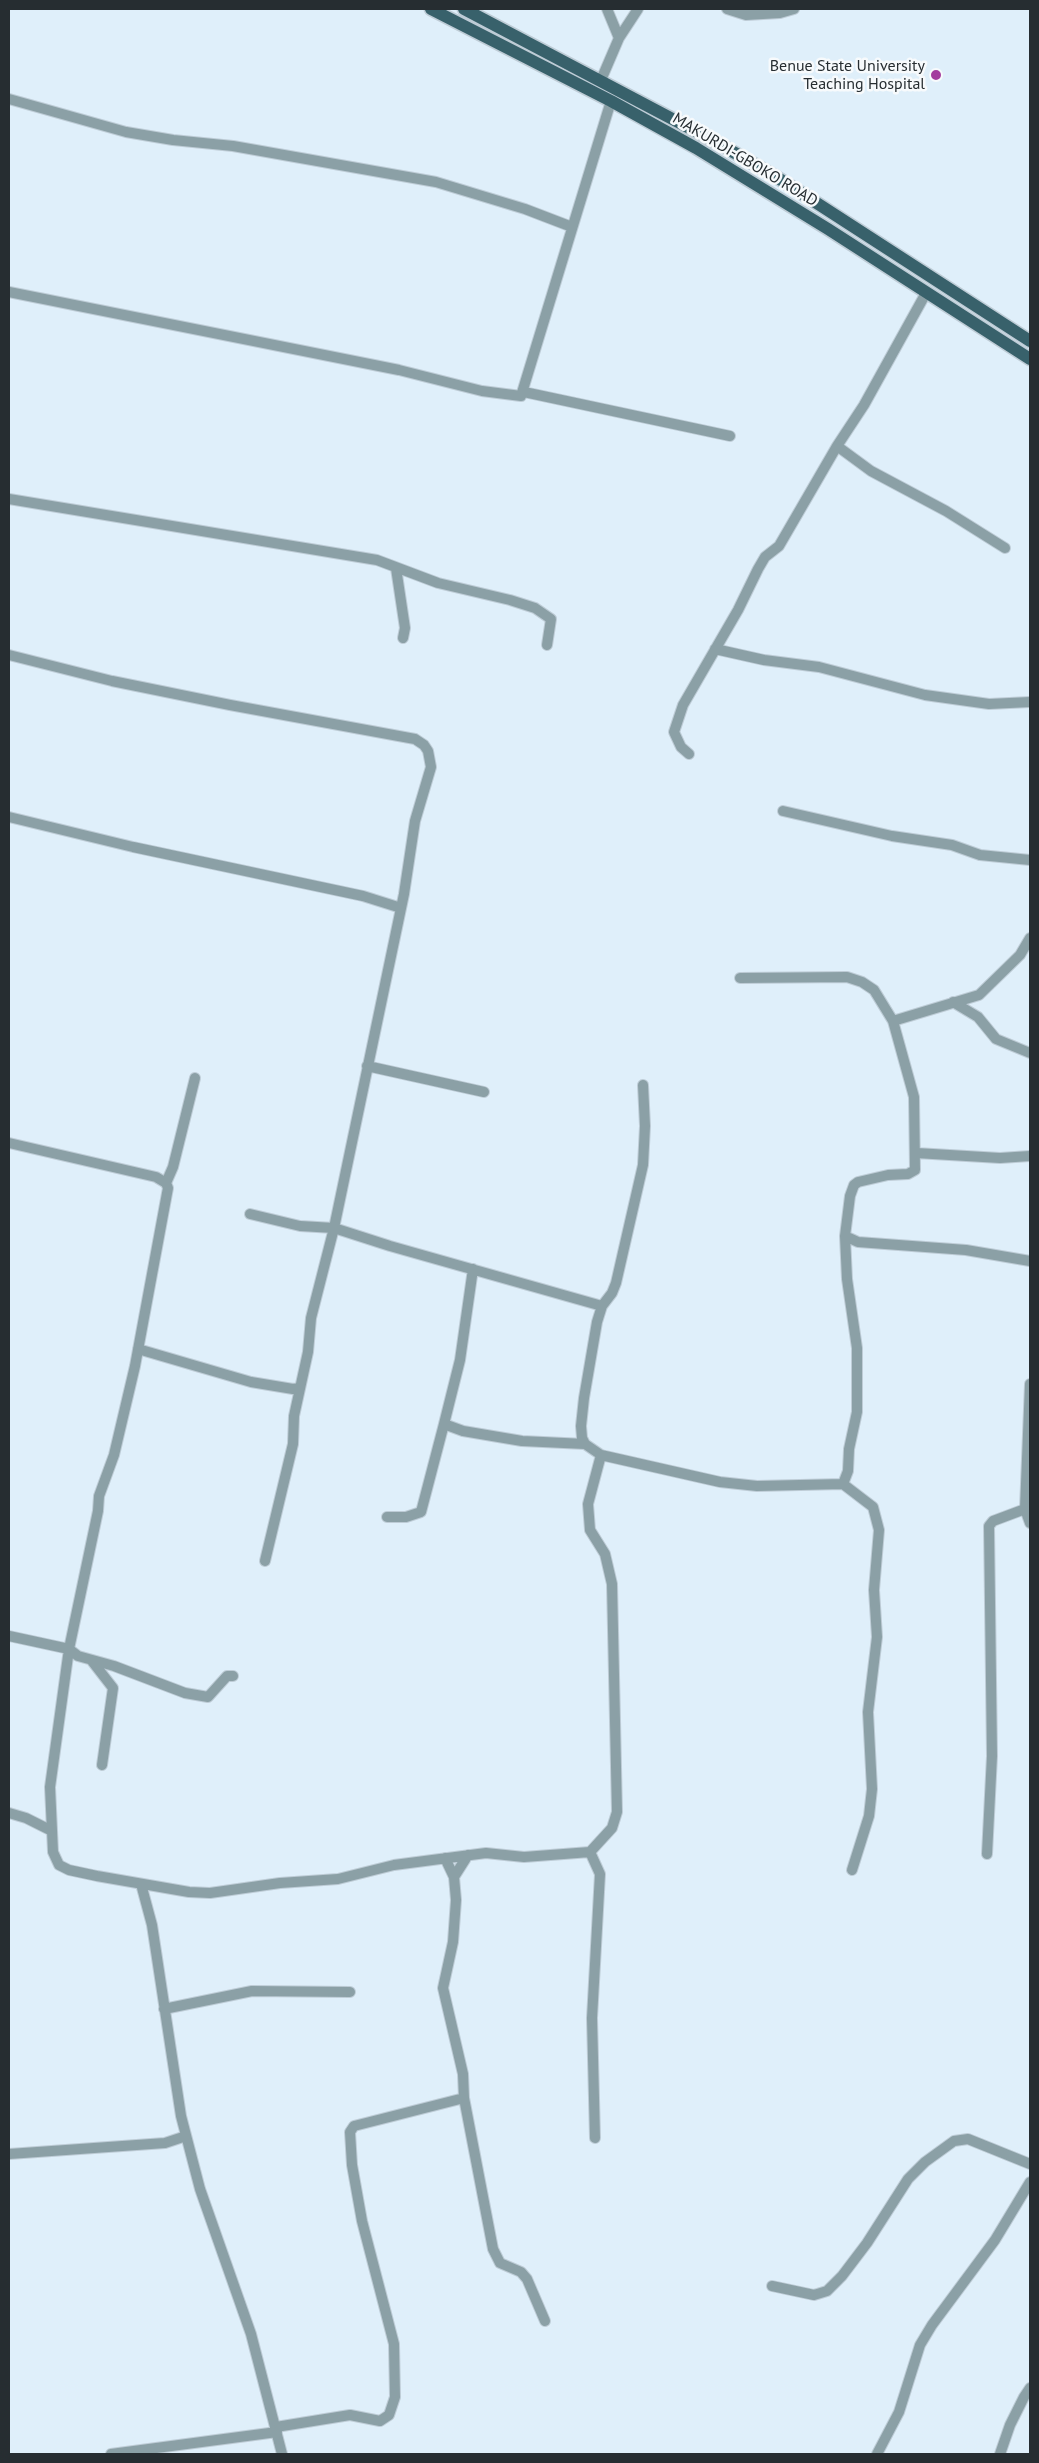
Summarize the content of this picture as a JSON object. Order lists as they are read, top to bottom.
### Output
{
  "streets": {
    "main road": ["MAKURDI-GBOKO ROAD"]
  },
  "places": ["Benue State University Teaching Hospital"]
}
